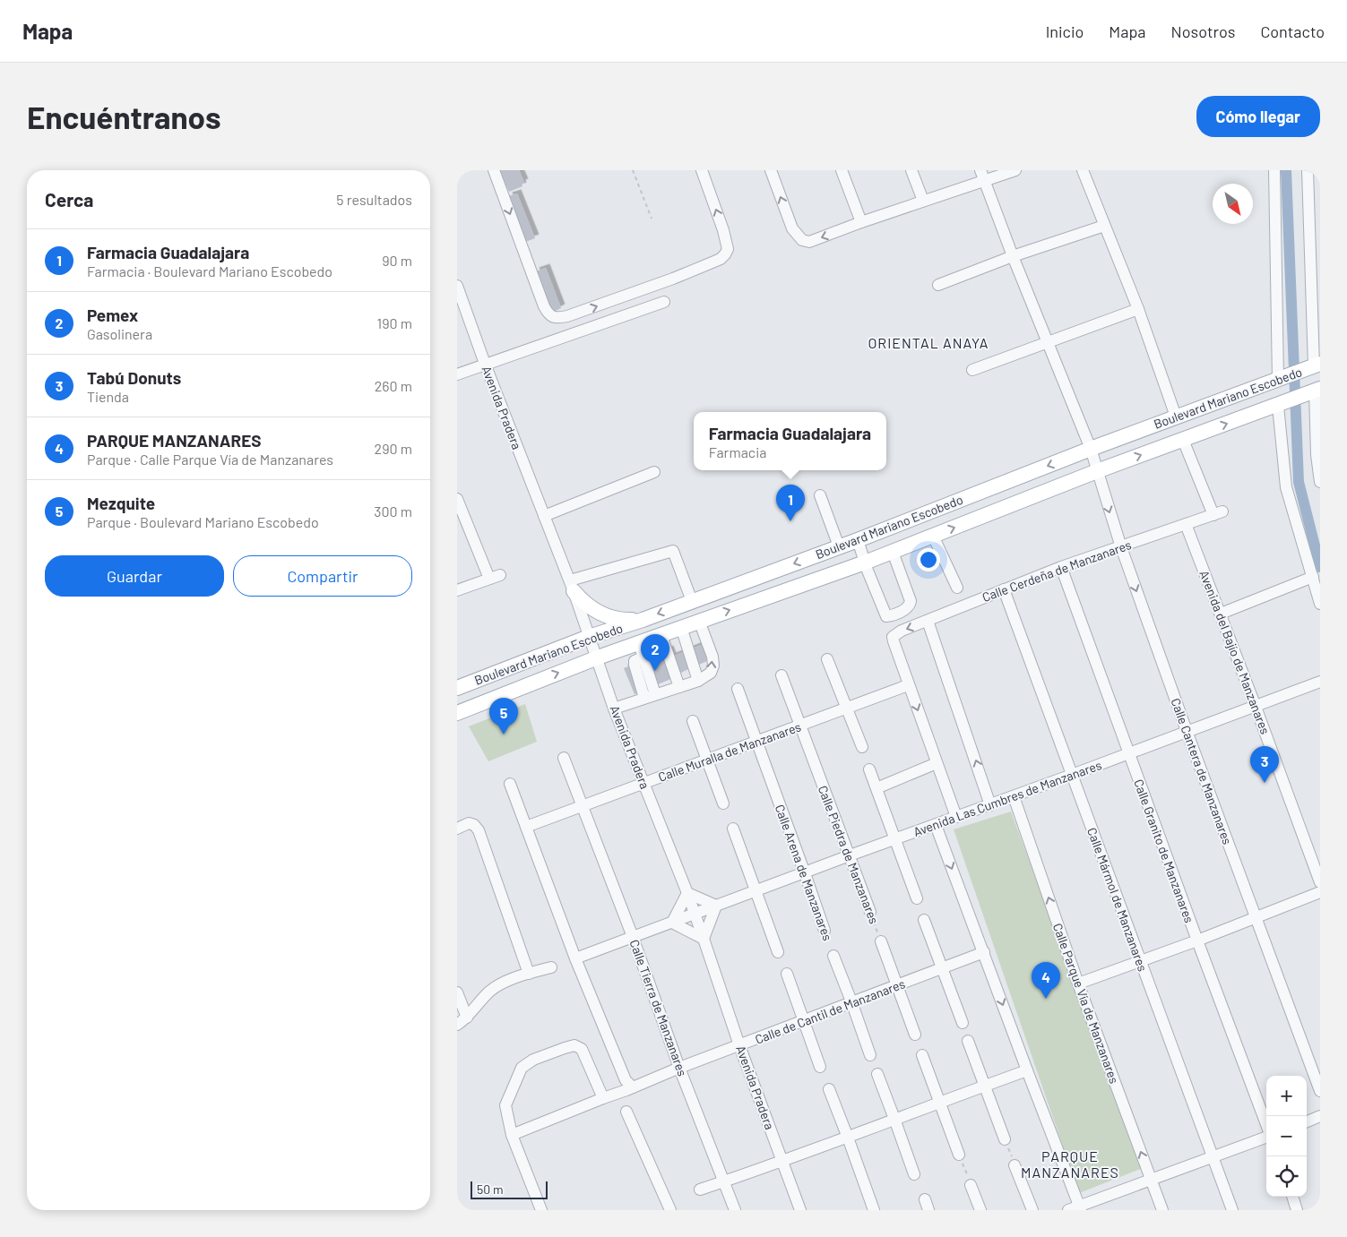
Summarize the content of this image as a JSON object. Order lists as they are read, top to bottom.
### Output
{
  "streets": {
    "main road": ["Boulevard Mariano Escobedo"],
    "street": [
      "Avenida Pradera",
      "Calle Cerdeña de Manzanares",
      "Avenida del Bajío de Manzanares",
      "Calle Muralla de Manzanares",
      "Calle Cantera de Manzanares",
      "Avenida Las Cumbres de Manzanares",
      "Calle Granito de Manzanares",
      "Calle Piedra de Manzanares",
      "Calle Arena de Manzanares",
      "Calle Mármol de Manzanares",
      "Calle Parque Vía de Manzanares",
      "Calle Tierra de Manzanares",
      "Calle de Cantil de Manzanares"
    ]
  },
  "crossings": [
    ["Boulevard Mariano Escobedo", "Avenida Pradera"],
    ["Boulevard Mariano Escobedo", "Calle Cerdeña de Manzanares"],
    ["Boulevard Mariano Escobedo", "Calle Cantera de Manzanares"],
    ["Avenida Pradera", "Calle Muralla de Manzanares"],
    ["Avenida Pradera", "Avenida Las Cumbres de Manzanares"],
    ["Avenida Pradera", "Calle de Cantil de Manzanares"],
    ["Calle Cerdeña de Manzanares", "Avenida del Bajío de Manzanares"],
    ["Calle Cerdeña de Manzanares", "Calle Muralla de Manzanares"],
    ["Calle Cerdeña de Manzanares", "Calle Cantera de Manzanares"],
    ["Calle Cerdeña de Manzanares", "Calle Granito de Manzanares"],
    ["Calle Cerdeña de Manzanares", "Calle Mármol de Manzanares"],
    ["Avenida del Bajío de Manzanares", "Avenida Las Cumbres de Manzanares"],
    ["Calle Muralla de Manzanares", "Calle Piedra de Manzanares"],
    ["Calle Muralla de Manzanares", "Calle Arena de Manzanares"],
    ["Calle Muralla de Manzanares", "Calle Tierra de Manzanares"],
    ["Calle Cantera de Manzanares", "Avenida Las Cumbres de Manzanares"],
    ["Avenida Las Cumbres de Manzanares", "Calle Granito de Manzanares"],
    ["Avenida Las Cumbres de Manzanares", "Calle Piedra de Manzanares"],
    ["Avenida Las Cumbres de Manzanares", "Calle Arena de Manzanares"],
    ["Avenida Las Cumbres de Manzanares", "Calle Mármol de Manzanares"],
    ["Avenida Las Cumbres de Manzanares", "Calle Parque Vía de Manzanares"],
    ["Avenida Las Cumbres de Manzanares", "Calle Tierra de Manzanares"],
    ["Calle Arena de Manzanares", "Calle de Cantil de Manzanares"],
    ["Calle Tierra de Manzanares", "Calle de Cantil de Manzanares"]
  ],
  "districts": ["ORIENTAL ANAYA", "PARQUE MANZANARES"],
  "scale_bar": "50 m",
  "north": "bottom right",
  "page": {
    "header": "Mapa",
    "nav": [
      "Inicio",
      "Mapa",
      "Nosotros",
      "Contacto"
    ],
    "buttons": [
      "Cómo llegar",
      ["Guardar", "Compartir"]
    ],
    "title": "Encuéntranos",
    "heading": ["Cerca", "5 resultados"],
    "list": [
      {
        "mark": "1",
        "name": "Farmacia Guadalajara",
        "note": "Farmacia · Boulevard Mariano Escobedo",
        "value": "90 m"
      },
      {
        "mark": "2",
        "name": "Pemex",
        "note": "Gasolinera",
        "value": "190 m"
      },
      {
        "mark": "3",
        "name": "Tabú Donuts",
        "note": "Tienda",
        "value": "260 m"
      },
      {
        "mark": "4",
        "name": "PARQUE MANZANARES",
        "note": "Parque · Calle Parque Vía de Manzanares",
        "value": "290 m"
      },
      {
        "mark": "5",
        "name": "Mezquite",
        "note": "Parque · Boulevard Mariano Escobedo",
        "value": "300 m"
      }
    ],
    "popup": ["Farmacia Guadalajara", "Farmacia"],
    "pins": [
      "1",
      "2",
      "5",
      "3",
      "4"
    ],
    "map_buttons": ["+", "−"],
    "scale": "50 m"
  }
}
